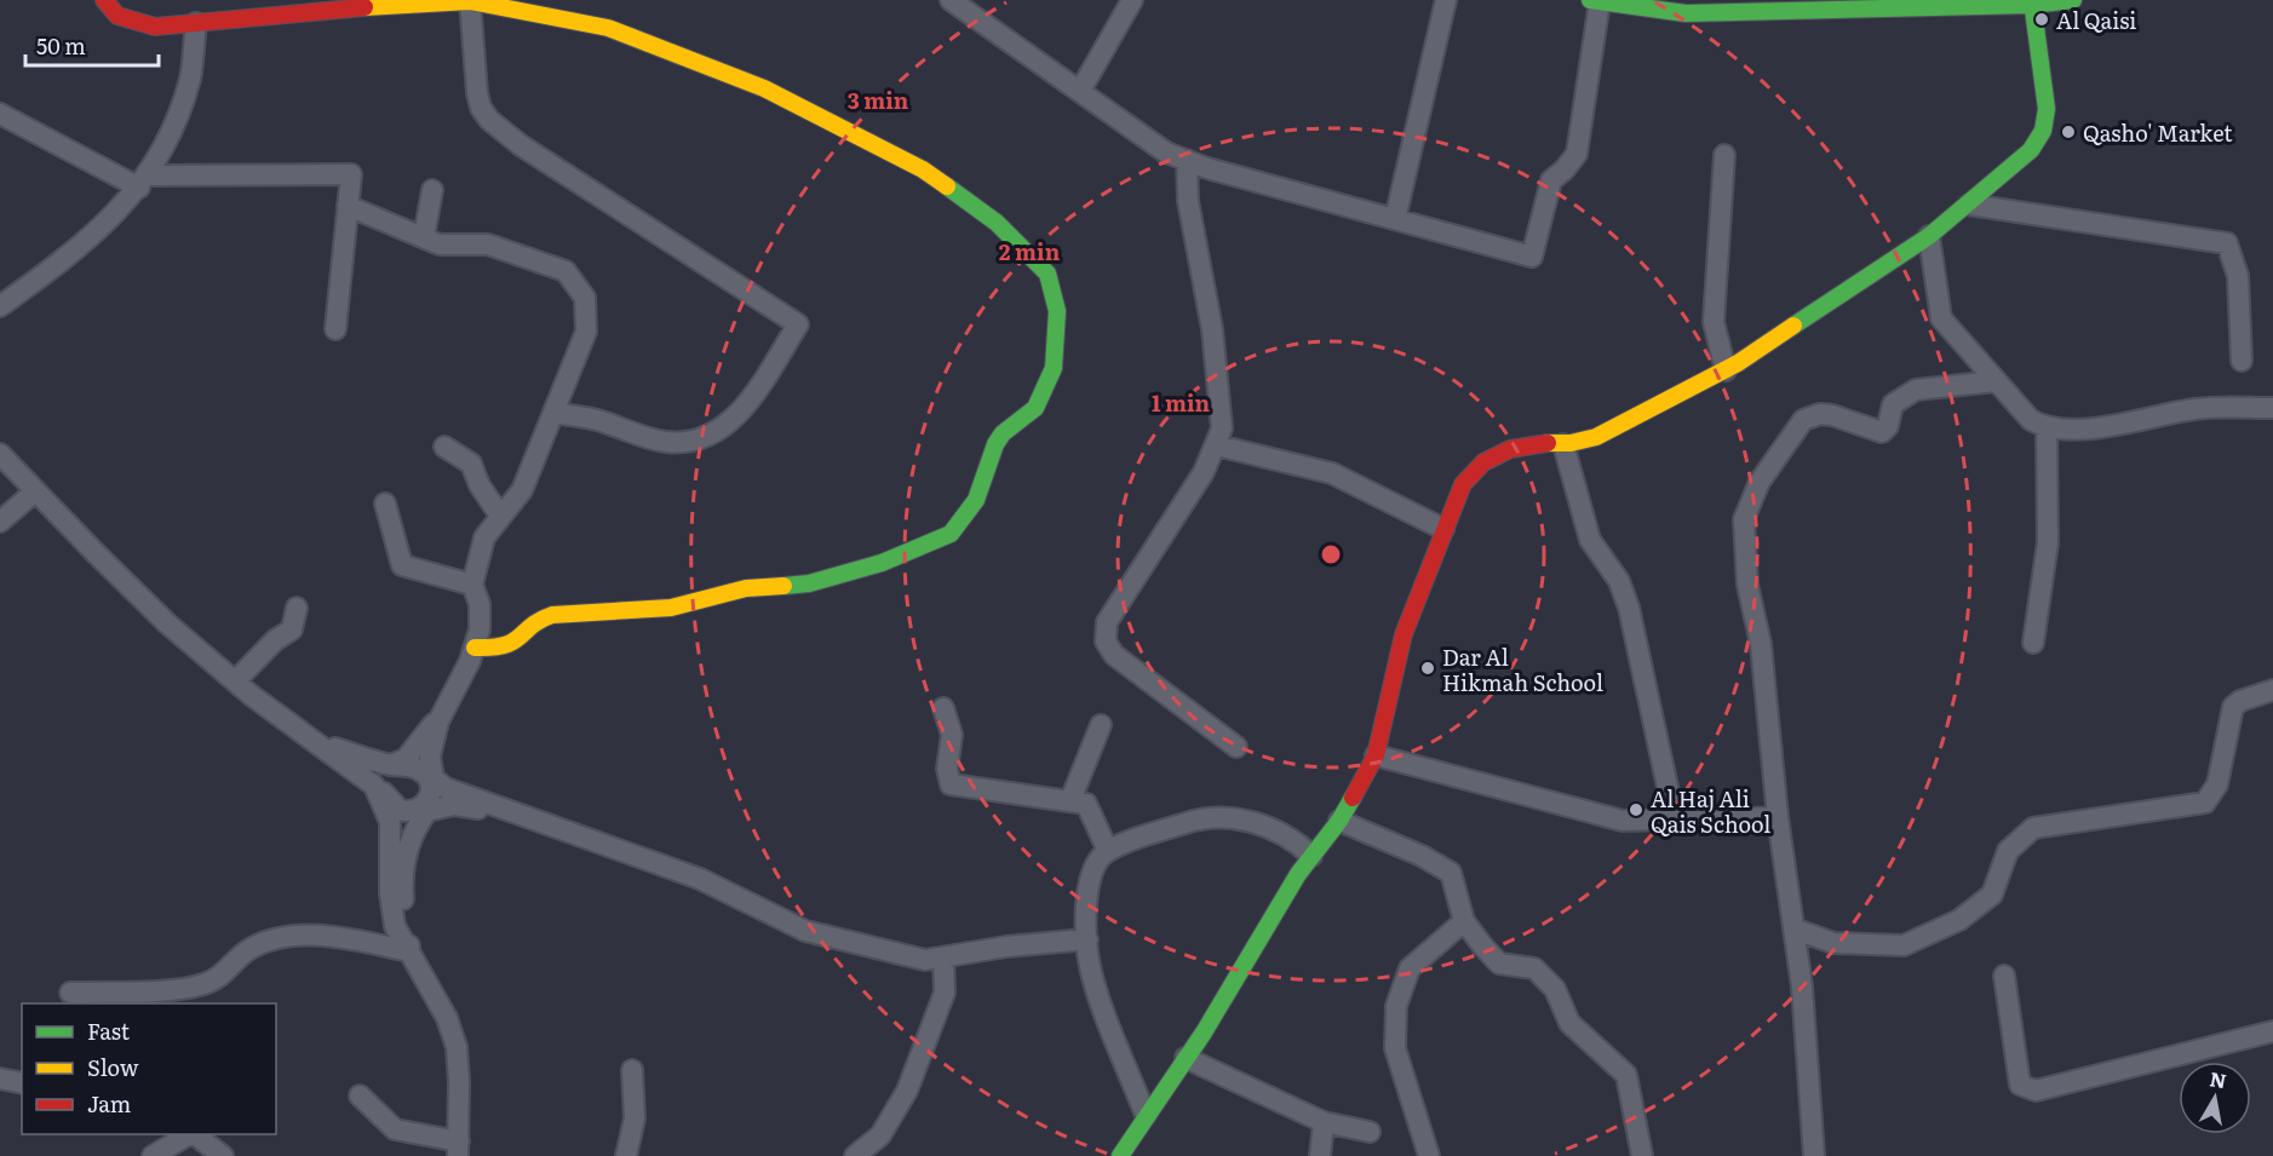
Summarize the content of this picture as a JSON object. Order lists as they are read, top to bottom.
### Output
{
  "places": [
    "Al Qaisi",
    "Qasho' Market",
    "Dar Al Hikmah School",
    "Al Haj Ali Qais School"
  ],
  "legend": ["Fast", "Slow", "Jam"],
  "scale_bar": "50 m",
  "north": "top",
  "rings": ["3 min", "2 min", "1 min"]
}
